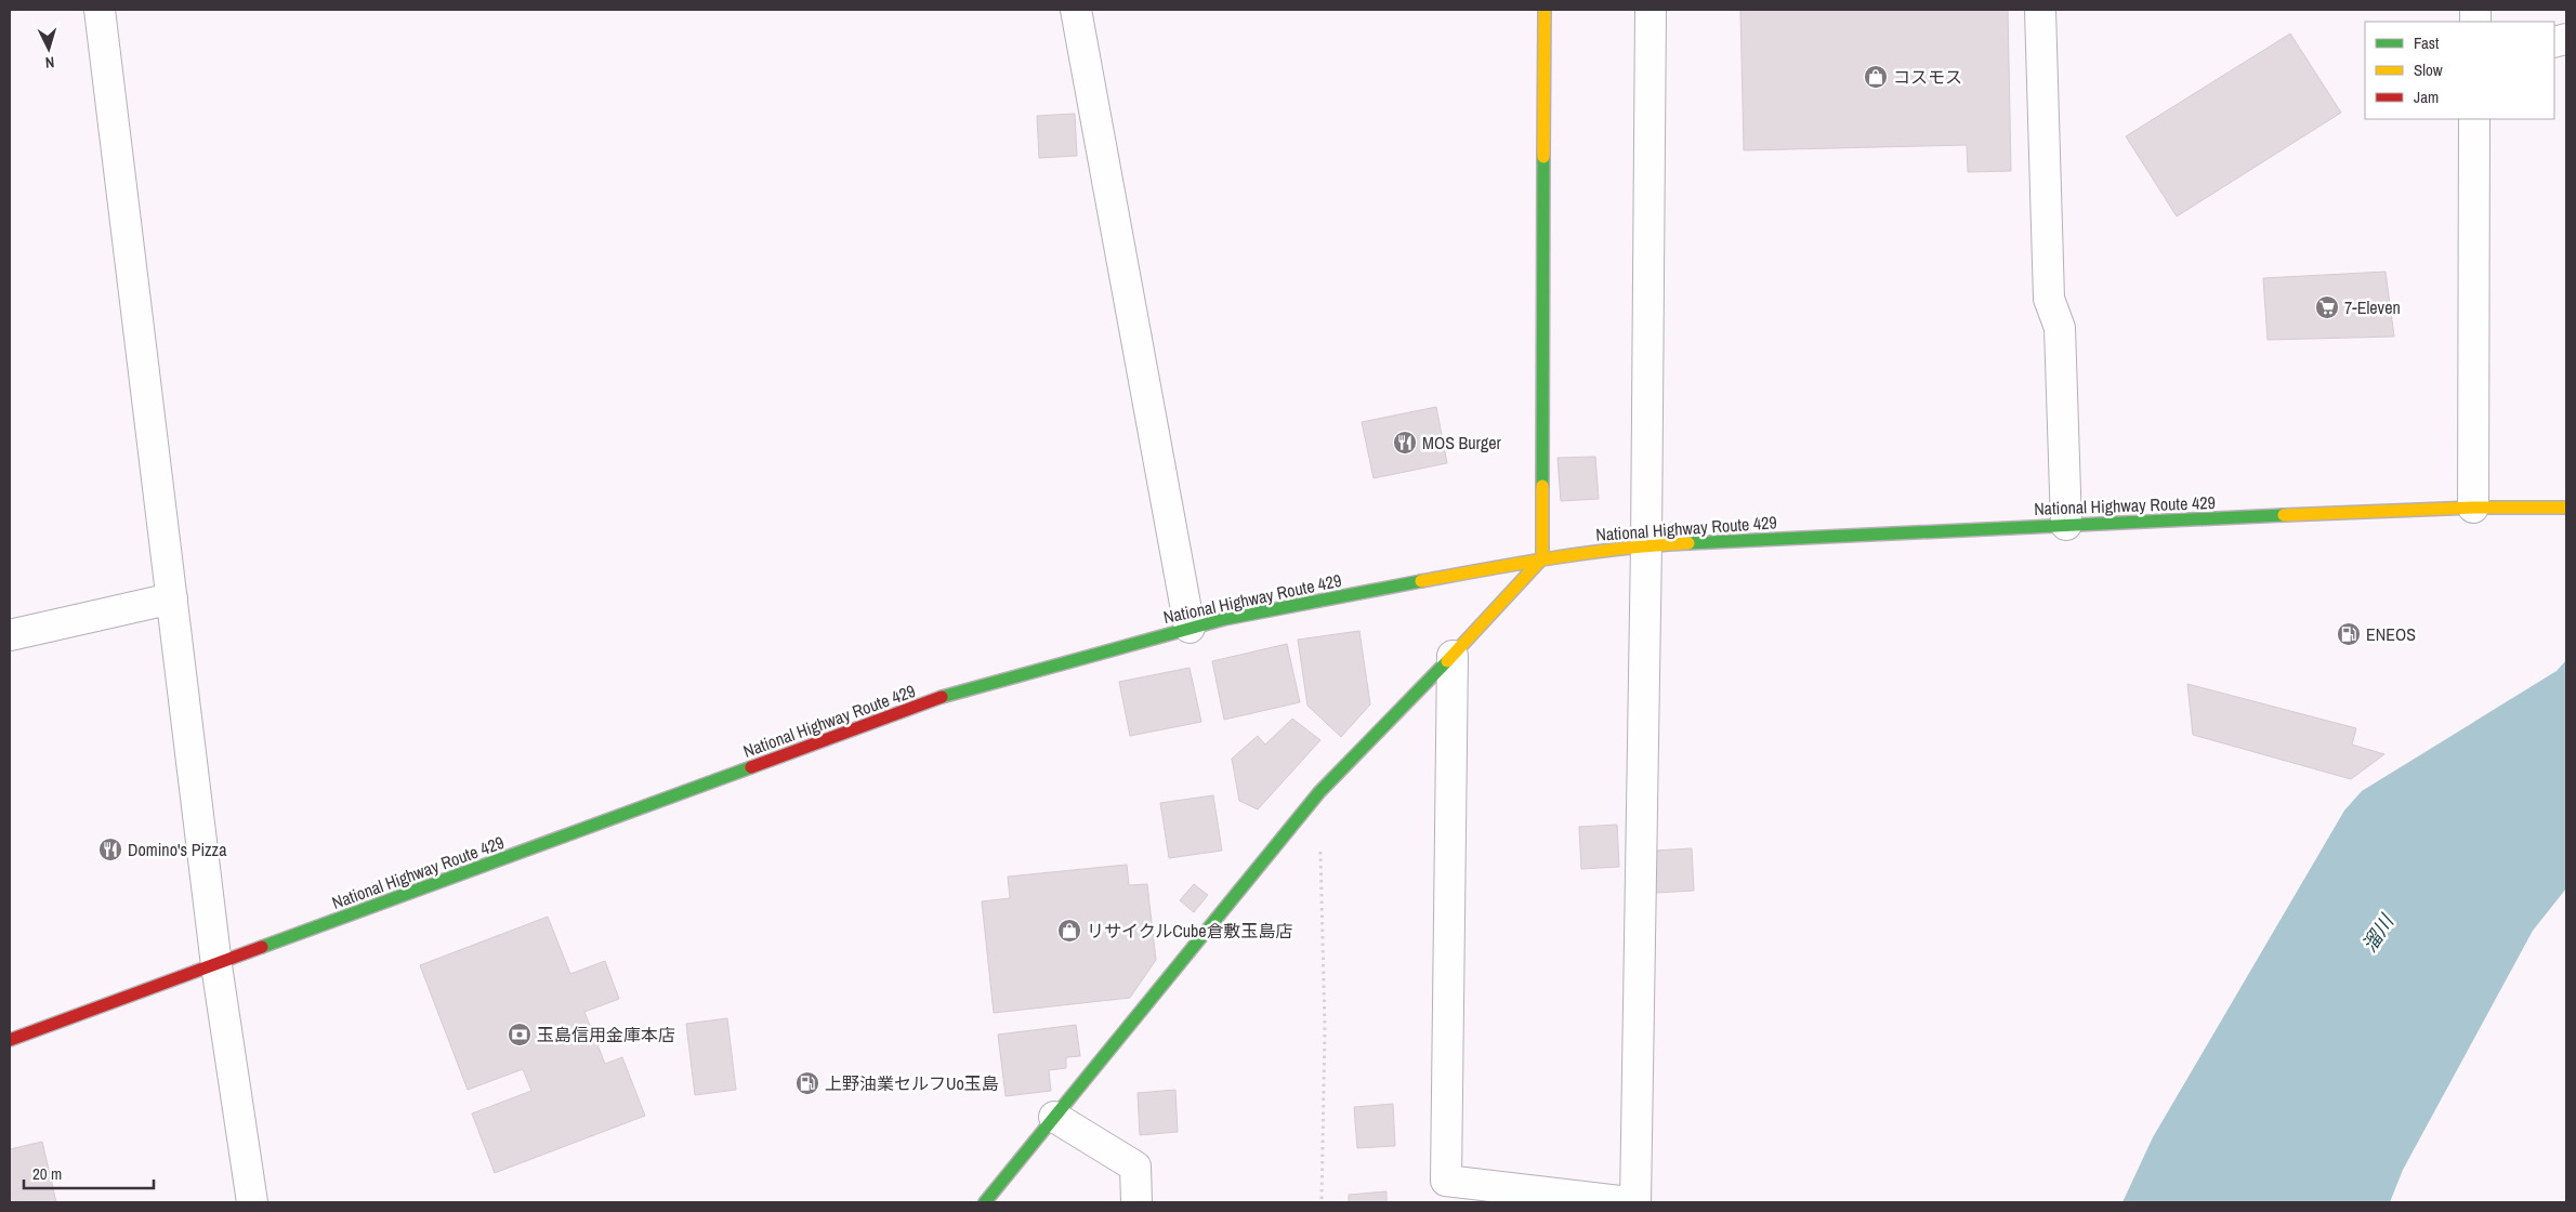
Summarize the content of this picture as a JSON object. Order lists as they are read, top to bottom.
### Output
{
  "streets": {
    "main road": ["National Highway Route 429"]
  },
  "water": ["溜川"],
  "places": {
    "shop": ["コスモス", "リサイクルCube倉敷玉島店"],
    "supermarket": ["7-Eleven"],
    "restaurant": ["MOS Burger", "Domino's Pizza"],
    "fuel station": ["ENEOS", "上野油業セルフUo玉島"],
    "bank": ["玉島信用金庫本店"]
  },
  "legend": ["Fast", "Slow", "Jam"],
  "scale_bar": "20 m",
  "north": "bottom"
}
